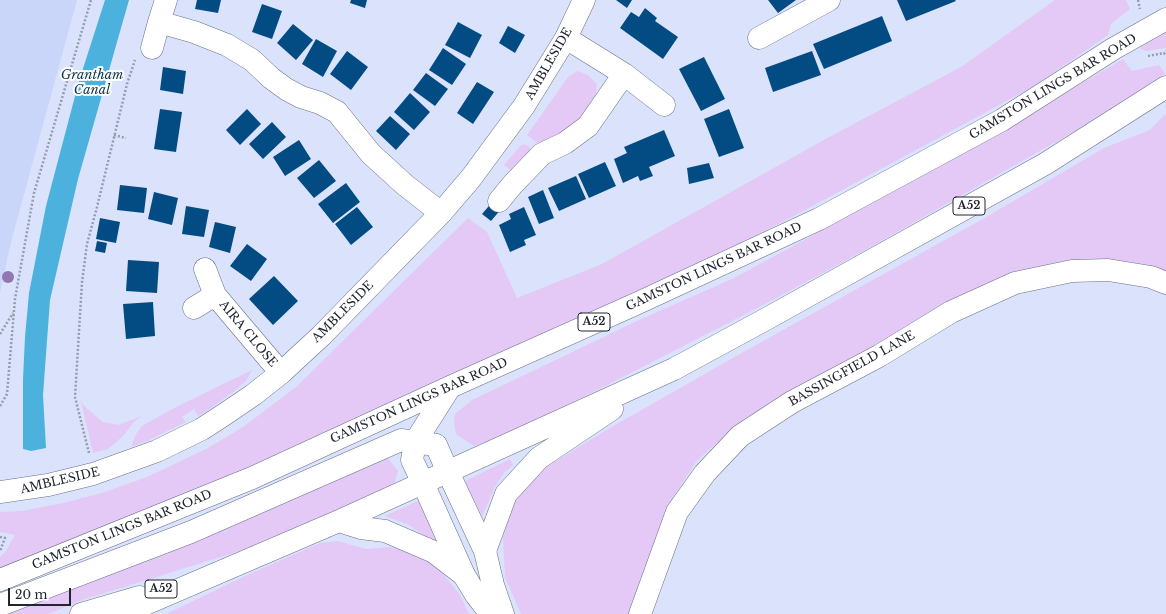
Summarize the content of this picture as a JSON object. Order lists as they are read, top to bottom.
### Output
{
  "streets": {
    "main road": [
      "AMBLESIDE",
      "GAMSTON LINGS BAR ROAD",
      "A52",
      "AIRA CLOSE",
      "BASSINGFIELD LANE"
    ]
  },
  "crossings": [
    ["AMBLESIDE", "AIRA CLOSE"]
  ],
  "water": ["Grantham Canal"],
  "scale_bar": "20 m"
}
